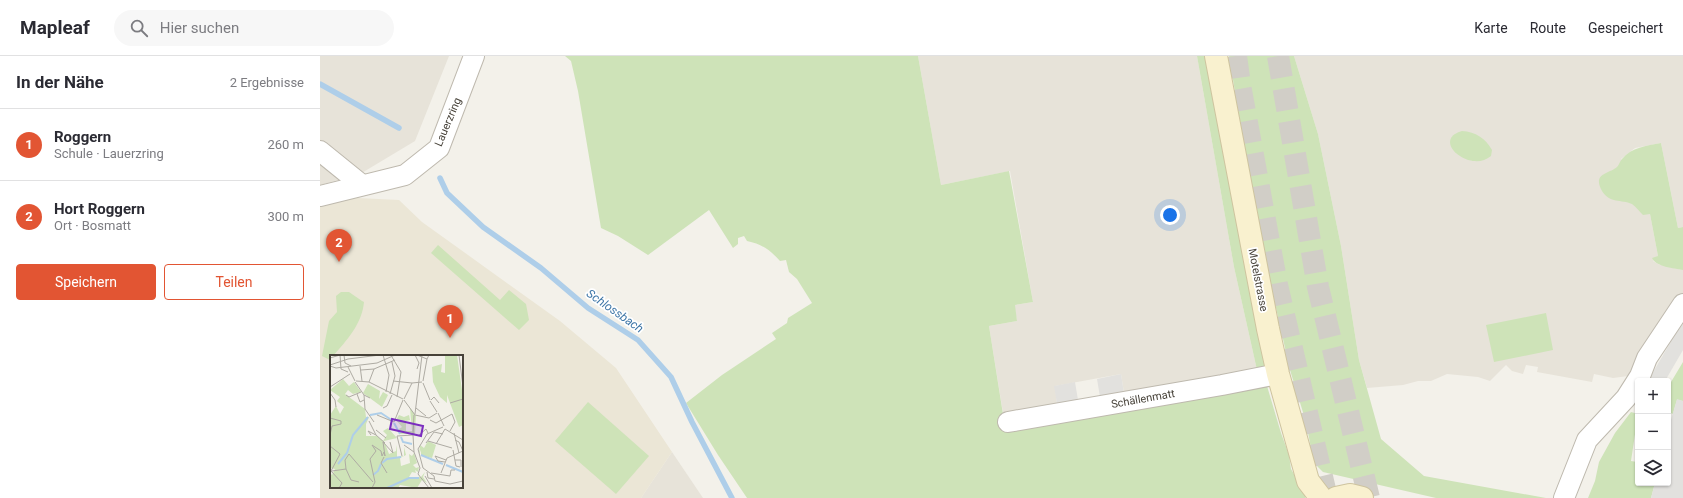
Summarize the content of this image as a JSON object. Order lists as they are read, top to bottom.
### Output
{
  "streets": {
    "street": ["Lauerzring", "Motelstrasse", "Schällenmatt"]
  },
  "crossings": [
    ["Motelstrasse", "Schällenmatt"]
  ],
  "water": ["Schlossbach"],
  "page": {
    "header": "Mapleaf",
    "search": "Hier suchen",
    "nav": ["Karte", "Route", "Gespeichert"],
    "heading": ["In der Nähe", "2 Ergebnisse"],
    "list": [
      {
        "mark": "1",
        "name": "Roggern",
        "note": "Schule · Lauerzring",
        "value": "260 m"
      },
      {
        "mark": "2",
        "name": "Hort Roggern",
        "note": "Ort · Bosmatt",
        "value": "300 m"
      }
    ],
    "pins": ["2", "1"],
    "buttons": ["Speichern", "Teilen"],
    "map_buttons": ["+", "−"]
  }
}
